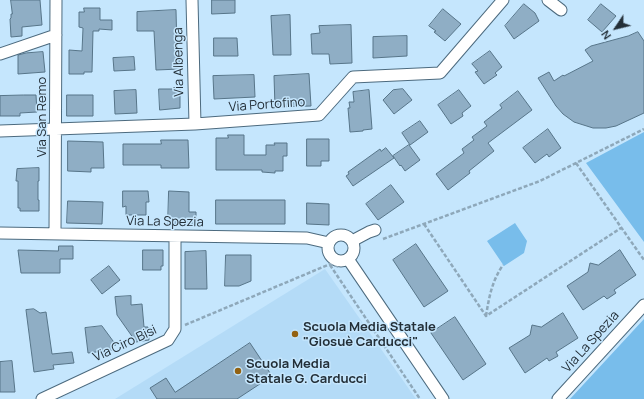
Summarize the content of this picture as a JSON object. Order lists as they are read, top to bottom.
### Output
{
  "streets": {
    "street": [
      "Via Albenga",
      "Via Portofino",
      "Via San Remo",
      "Via La Spezia",
      "Via Ciro Bisi"
    ]
  },
  "crossings": [
    ["Via Albenga", "Via Portofino"],
    ["Via Portofino", "Via San Remo"],
    ["Via San Remo", "Via La Spezia"],
    ["Via La Spezia", "Via Ciro Bisi"]
  ],
  "places": ["Scuola Media Statale \"Giosuè Carducci\"", "Scuola Media Statale G. Carducci"],
  "north": "bottom left"
}
